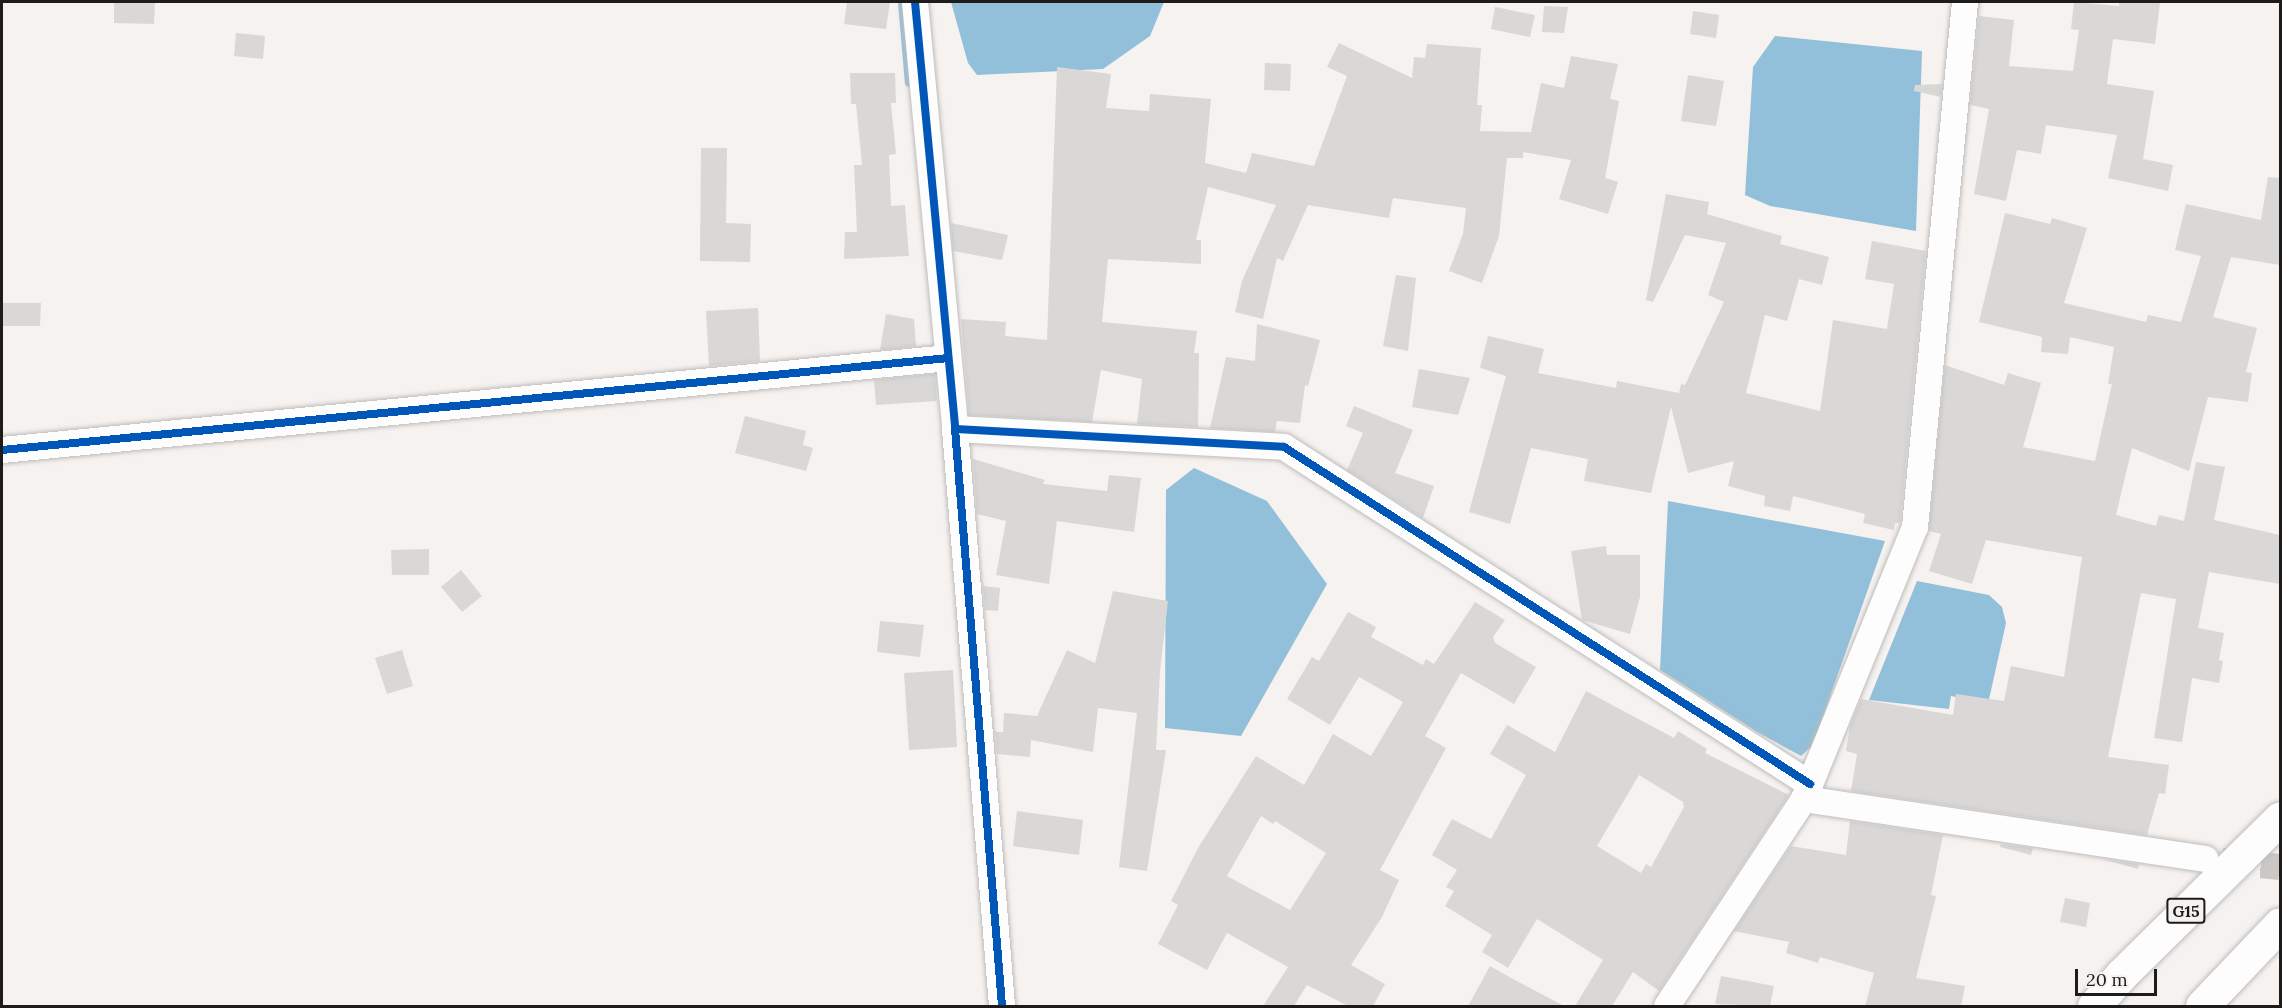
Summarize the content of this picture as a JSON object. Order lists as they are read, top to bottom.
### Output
{
  "streets": {
    "highway": ["G15"]
  },
  "scale_bar": "20 m"
}
